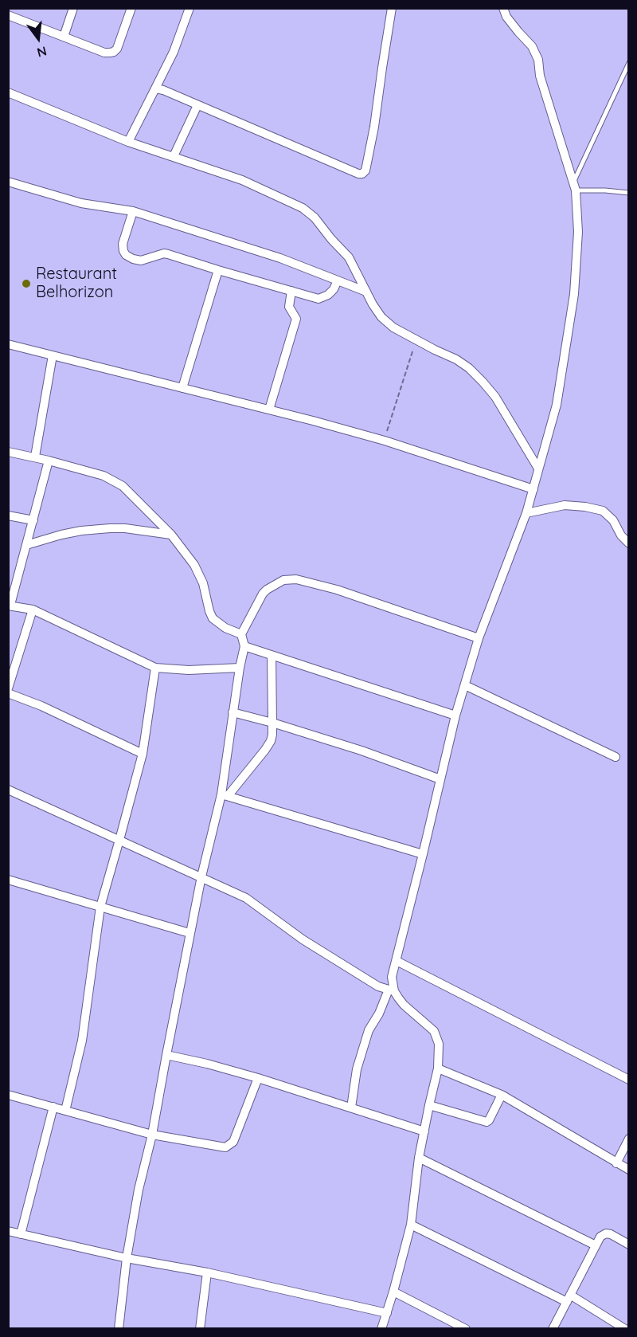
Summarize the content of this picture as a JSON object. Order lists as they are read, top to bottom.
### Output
{
  "places": ["Restaurant Belhorizon"],
  "north": "bottom"
}
